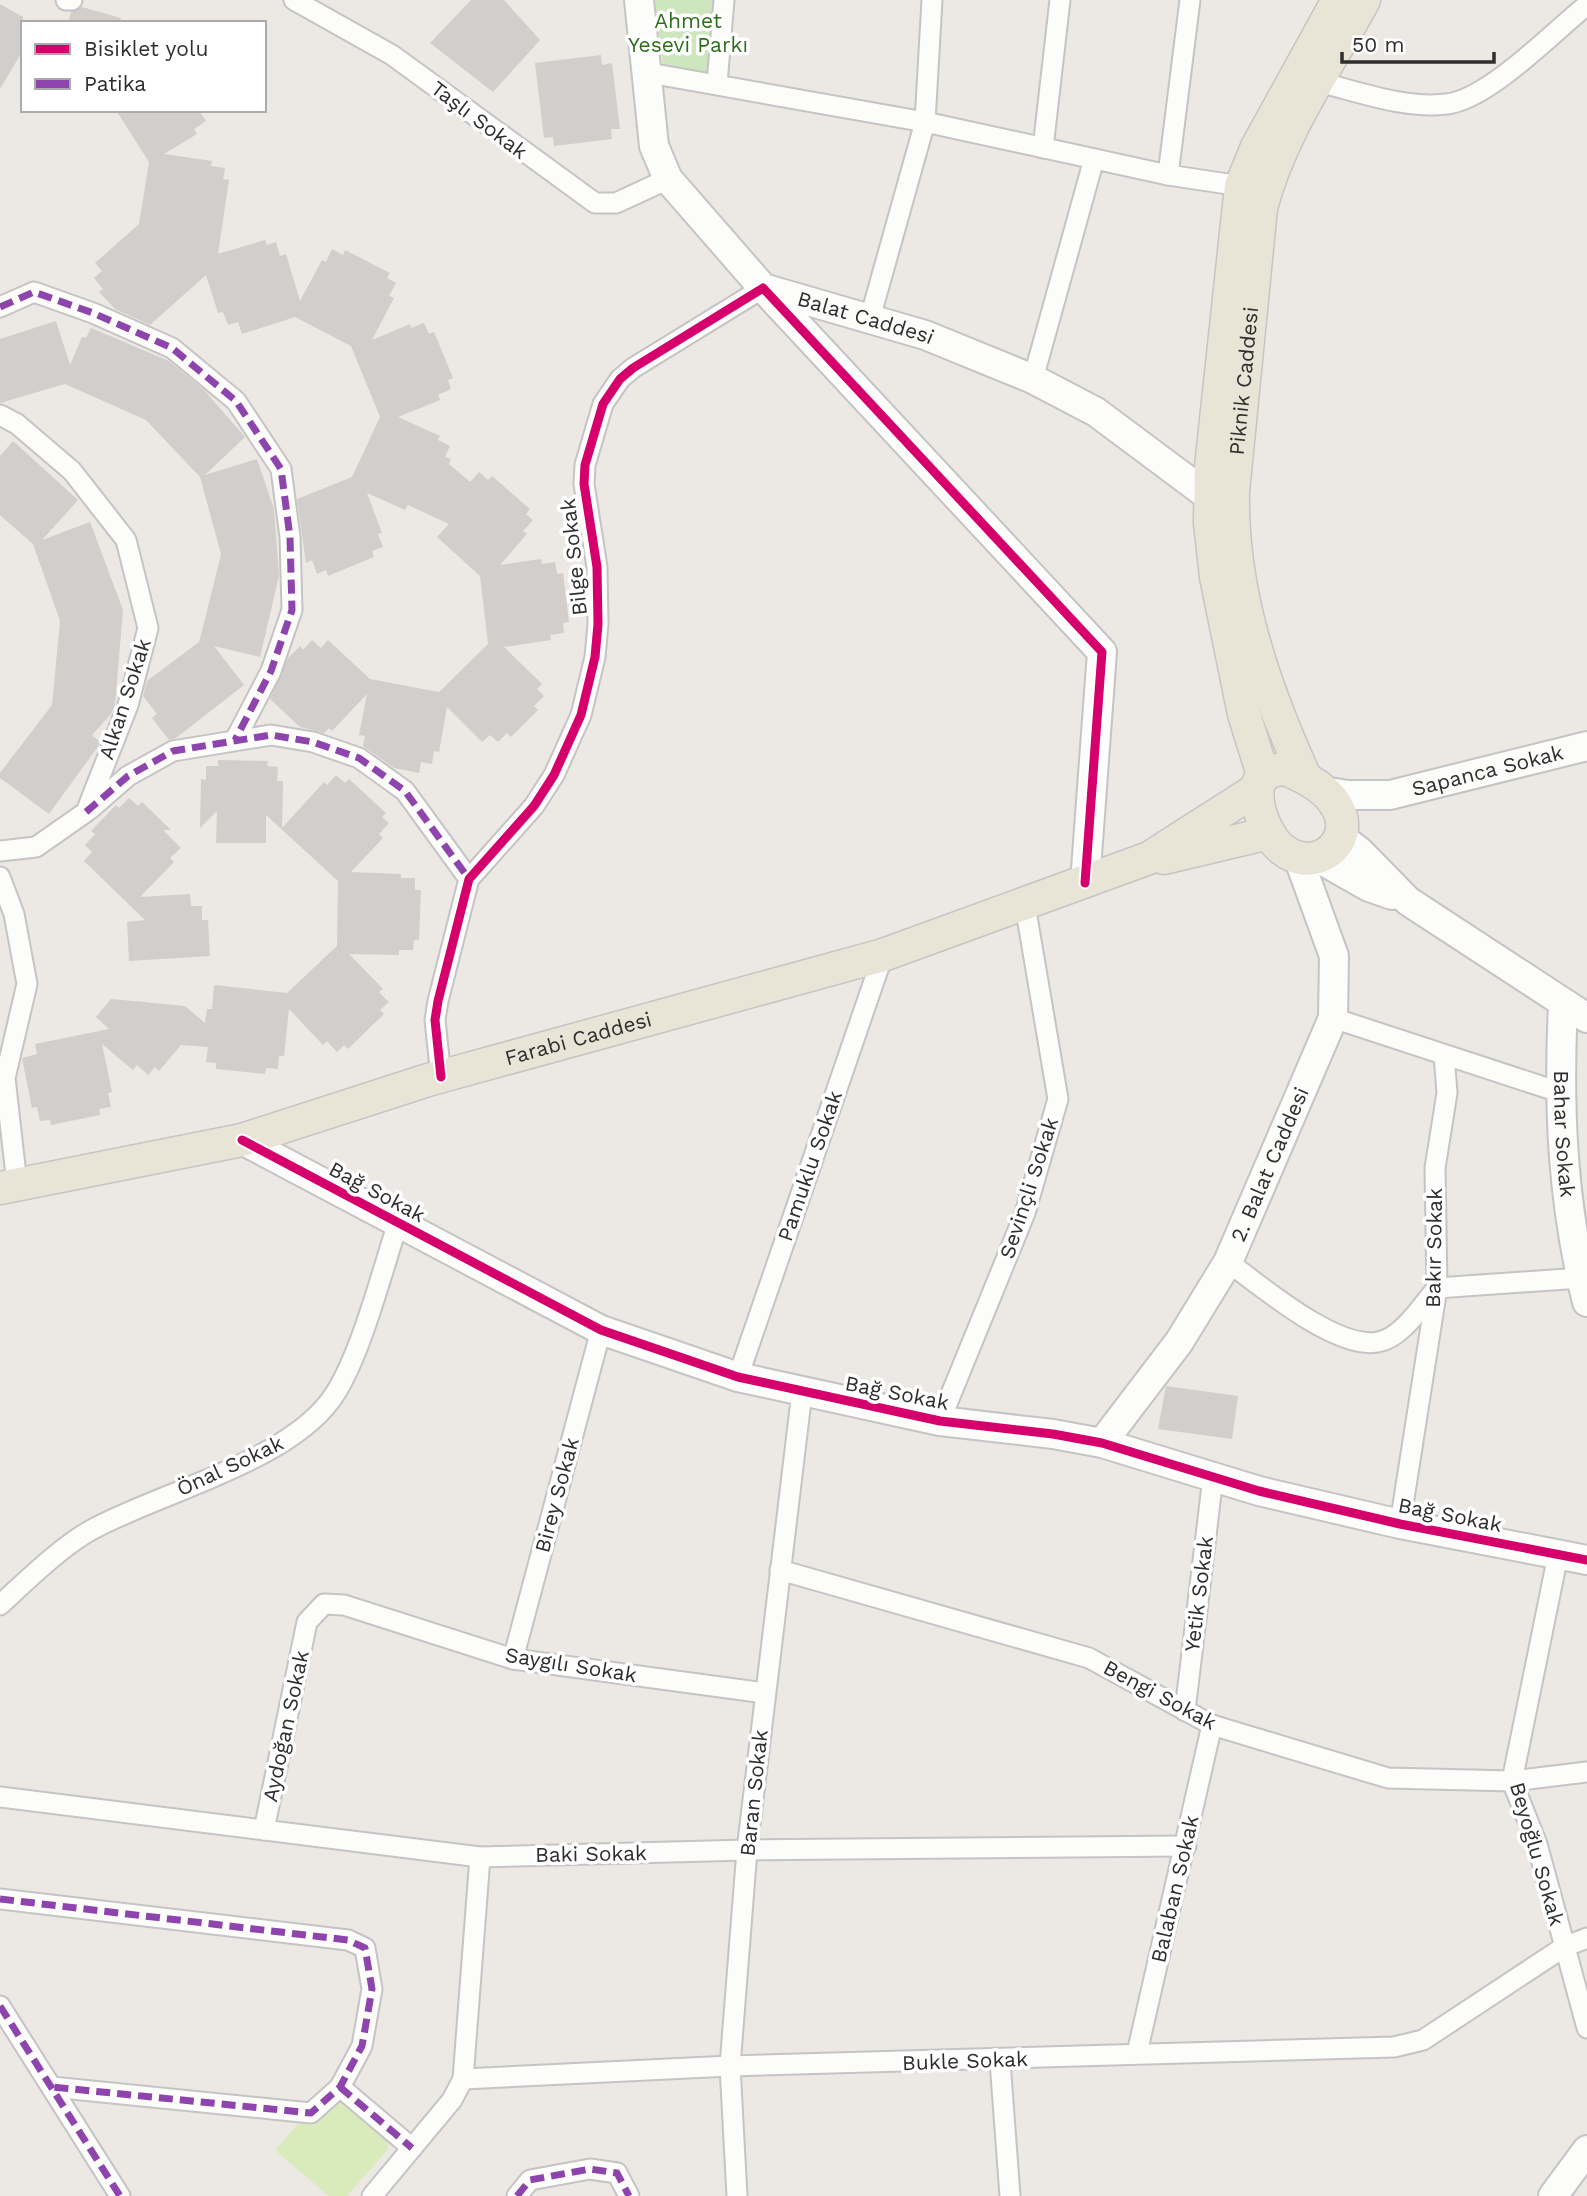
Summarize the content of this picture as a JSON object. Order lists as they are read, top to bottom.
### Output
{
  "streets": {
    "main road": ["Piknik Caddesi", "Farabi Caddesi"],
    "street": [
      "Taşlı Sokak",
      "Balat Caddesi",
      "Bilge Sokak",
      "Alkan Sokak",
      "Sapanca Sokak",
      "Bahar Sokak",
      "2. Balat Caddesi",
      "Pamuklu Sokak",
      "Sevinçli Sokak",
      "Bağ Sokak",
      "Bakır Sokak",
      "Önal Sokak",
      "Birey Sokak",
      "Yetik Sokak",
      "Saygılı Sokak",
      "Bengi Sokak",
      "Aydoğan Sokak",
      "Baran Sokak",
      "Baki Sokak",
      "Beyoğlu Sokak",
      "Balaban Sokak",
      "Bukle Sokak"
    ]
  },
  "crossings": [
    ["Balat Caddesi", "Piknik Caddesi"],
    ["Balat Caddesi", "Bilge Sokak"],
    ["Piknik Caddesi", "Sapanca Sokak"],
    ["Piknik Caddesi", "2. Balat Caddesi"],
    ["Bilge Sokak", "Farabi Caddesi"],
    ["Sapanca Sokak", "2. Balat Caddesi"],
    ["Farabi Caddesi", "Pamuklu Sokak"],
    ["Farabi Caddesi", "Sevinçli Sokak"],
    ["Farabi Caddesi", "Bağ Sokak"],
    ["2. Balat Caddesi", "Bağ Sokak"],
    ["Pamuklu Sokak", "Bağ Sokak"],
    ["Sevinçli Sokak", "Bağ Sokak"],
    ["Bağ Sokak", "Bakır Sokak"],
    ["Bağ Sokak", "Önal Sokak"],
    ["Bağ Sokak", "Birey Sokak"],
    ["Bağ Sokak", "Yetik Sokak"],
    ["Bağ Sokak", "Baran Sokak"],
    ["Bağ Sokak", "Beyoğlu Sokak"],
    ["Birey Sokak", "Saygılı Sokak"],
    ["Yetik Sokak", "Bengi Sokak"],
    ["Saygılı Sokak", "Aydoğan Sokak"],
    ["Saygılı Sokak", "Baran Sokak"],
    ["Bengi Sokak", "Baran Sokak"],
    ["Bengi Sokak", "Beyoğlu Sokak"],
    ["Bengi Sokak", "Balaban Sokak"],
    ["Aydoğan Sokak", "Baki Sokak"],
    ["Baran Sokak", "Baki Sokak"],
    ["Baran Sokak", "Bukle Sokak"],
    ["Baki Sokak", "Balaban Sokak"],
    ["Beyoğlu Sokak", "Bukle Sokak"],
    ["Balaban Sokak", "Bukle Sokak"]
  ],
  "parks": ["Ahmet Yesevi Parkı"],
  "legend": ["Bisiklet yolu", "Patika"],
  "scale_bar": "50 m"
}
